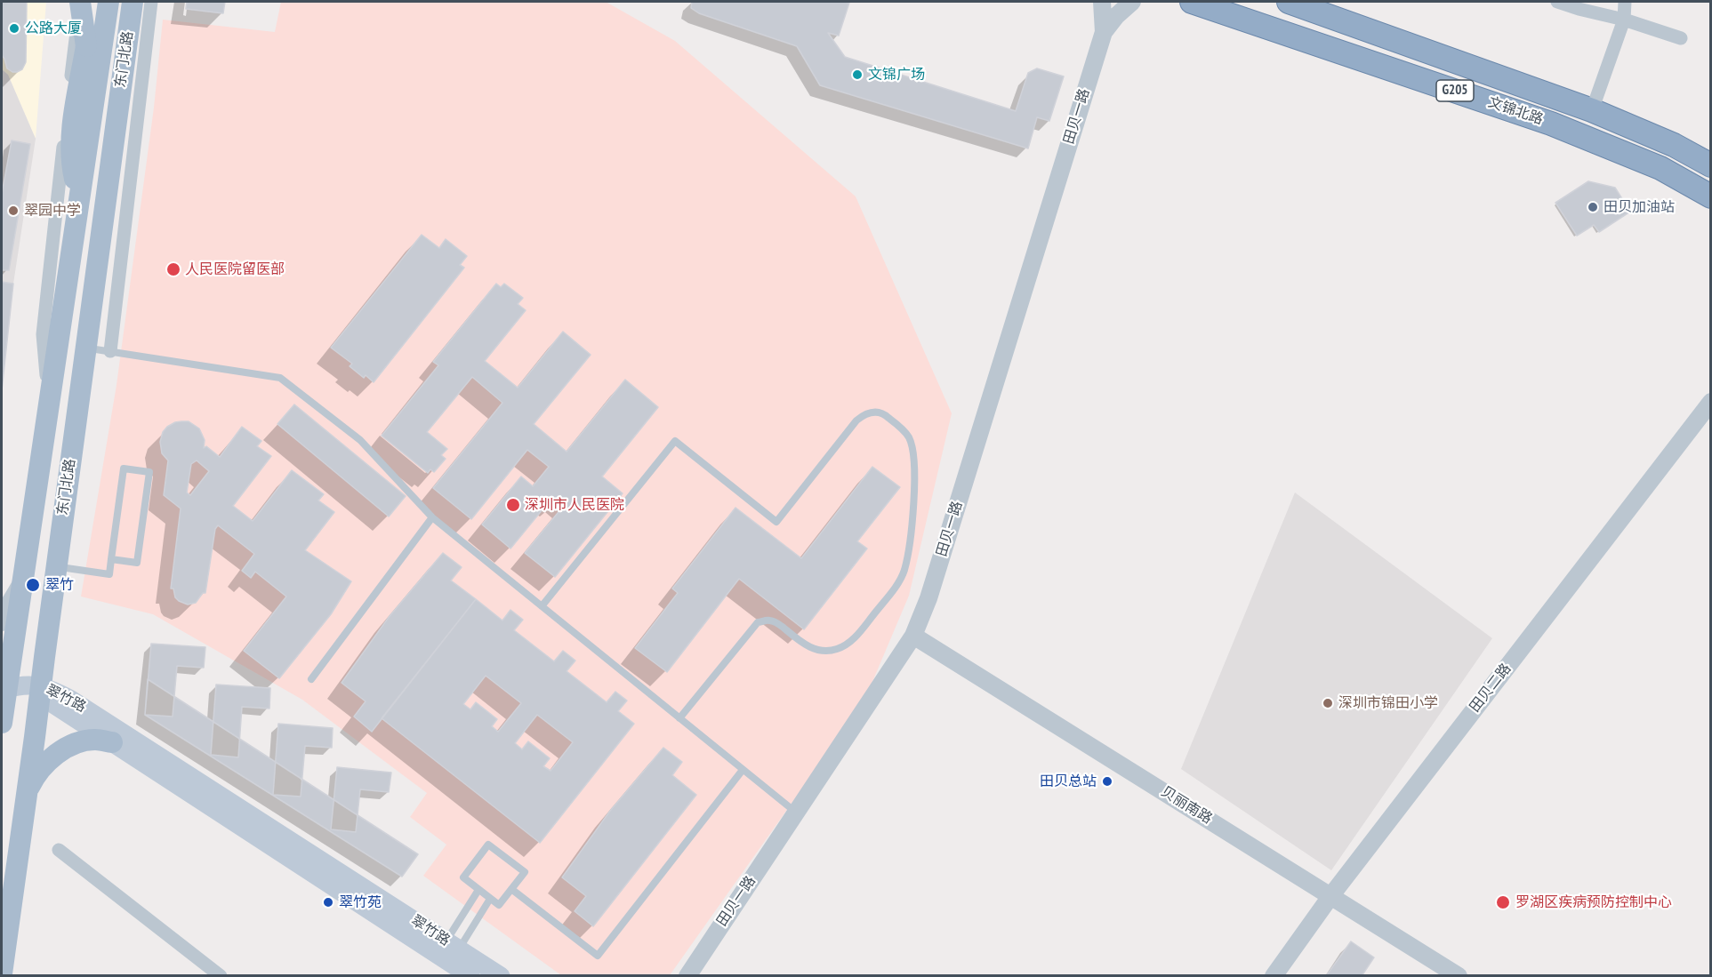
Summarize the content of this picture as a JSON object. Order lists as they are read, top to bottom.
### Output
{
  "streets": {
    "highway": ["G205", "文锦北路"],
    "main road": ["东门北路", "翠竹路"],
    "street": ["田贝一路", "田贝二路", "贝丽南路"]
  },
  "crossings": [
    ["东门北路", "翠竹路"],
    ["田贝一路", "贝丽南路"],
    ["田贝二路", "贝丽南路"]
  ],
  "places": [
    "公路大厦",
    "文锦广场",
    "田贝加油站",
    "翠园中学",
    "人民医院留医部",
    "深圳市人民医院",
    "翠竹",
    "深圳市锦田小学",
    "田贝总站",
    "翠竹苑",
    "罗湖区疾病预防控制中心"
  ]
}
